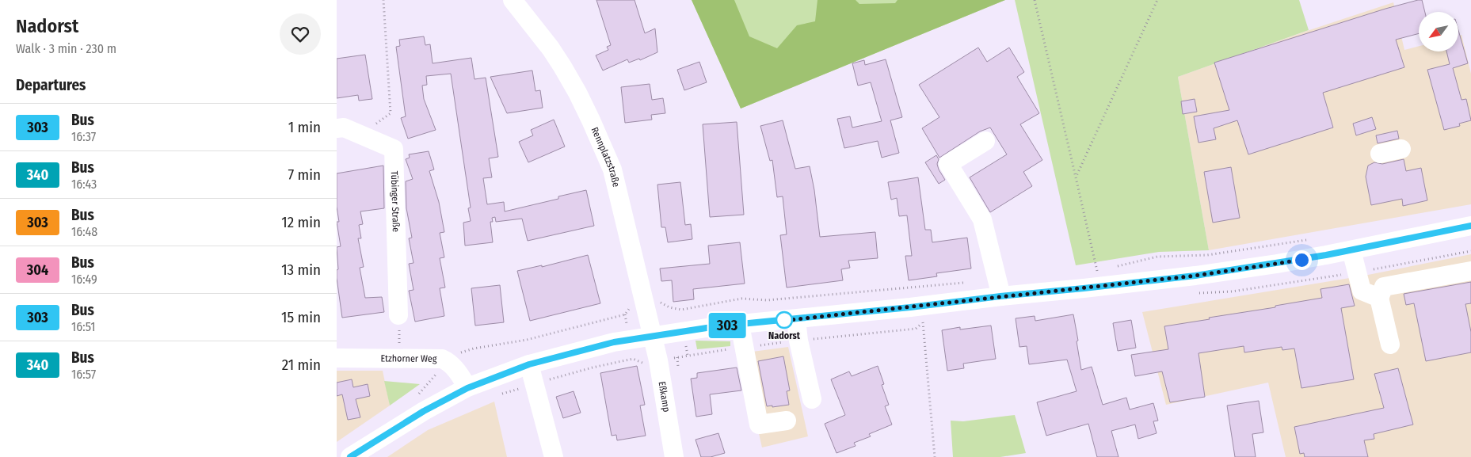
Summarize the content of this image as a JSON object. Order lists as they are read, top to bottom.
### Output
{
  "streets": {
    "street": [
      "Rennplatzstraße",
      "Tübinger Straße",
      "Etzhorner Weg",
      "Eßkamp"
    ]
  },
  "crossings": [
    ["Rennplatzstraße", "Eßkamp"]
  ],
  "places": ["Nadorst"],
  "lines": ["bus line 303"],
  "north": "bottom left",
  "page": {
    "heading": [
      ["Nadorst", "Walk · 3 min · 230 m"],
      "Departures"
    ],
    "on_map": "303",
    "list": [
      {
        "mark": "303",
        "name": "Bus",
        "note": "16:37",
        "value": "1 min"
      },
      {
        "mark": "340",
        "name": "Bus",
        "note": "16:43",
        "value": "7 min"
      },
      {
        "mark": "303",
        "name": "Bus",
        "note": "16:48",
        "value": "12 min"
      },
      {
        "mark": "304",
        "name": "Bus",
        "note": "16:49",
        "value": "13 min"
      },
      {
        "mark": "303",
        "name": "Bus",
        "note": "16:51",
        "value": "15 min"
      },
      {
        "mark": "340",
        "name": "Bus",
        "note": "16:57",
        "value": "21 min"
      }
    ]
  }
}
